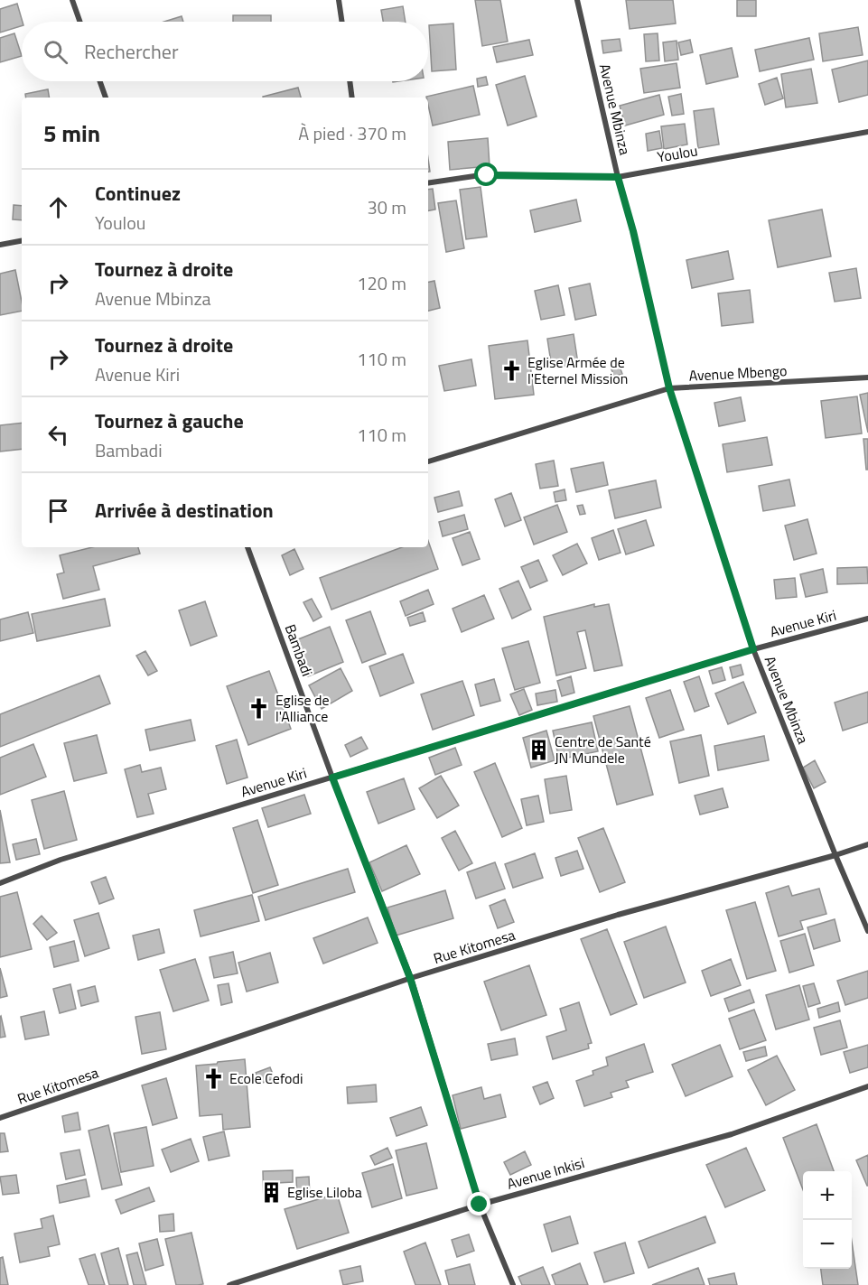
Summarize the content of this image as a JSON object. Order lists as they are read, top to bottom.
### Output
{
  "streets": {
    "street": [
      "Avenue Mbinza",
      "Youlou",
      "Avenue Mbengo",
      "Avenue Kiri",
      "Bambadi",
      "Rue Kitomesa",
      "Avenue Inkisi"
    ]
  },
  "crossings": [
    ["Avenue Mbinza", "Youlou"],
    ["Avenue Mbinza", "Avenue Mbengo"],
    ["Avenue Mbinza", "Avenue Kiri"],
    ["Avenue Mbinza", "Rue Kitomesa"],
    ["Avenue Kiri", "Bambadi"],
    ["Bambadi", "Rue Kitomesa"],
    ["Bambadi", "Avenue Inkisi"]
  ],
  "places": {
    "church": ["Eglise Armée de l'Eternel Mission", "Eglise de l'Alliance", "Ecole Cefodi"],
    "building": ["Centre de Santé JN Mundele", "Eglise Liloba"]
  },
  "page": {
    "search": "Rechercher",
    "heading": ["5 min", "À pied · 370 m"],
    "list": [
      ["Continuez", "Youlou", "30 m"],
      ["Tournez à droite", "Avenue Mbinza", "120 m"],
      ["Tournez à droite", "Avenue Kiri", "110 m"],
      ["Tournez à gauche", "Bambadi", "110 m"],
      "Arrivée à destination"
    ],
    "map_buttons": ["+", "−"]
  }
}
